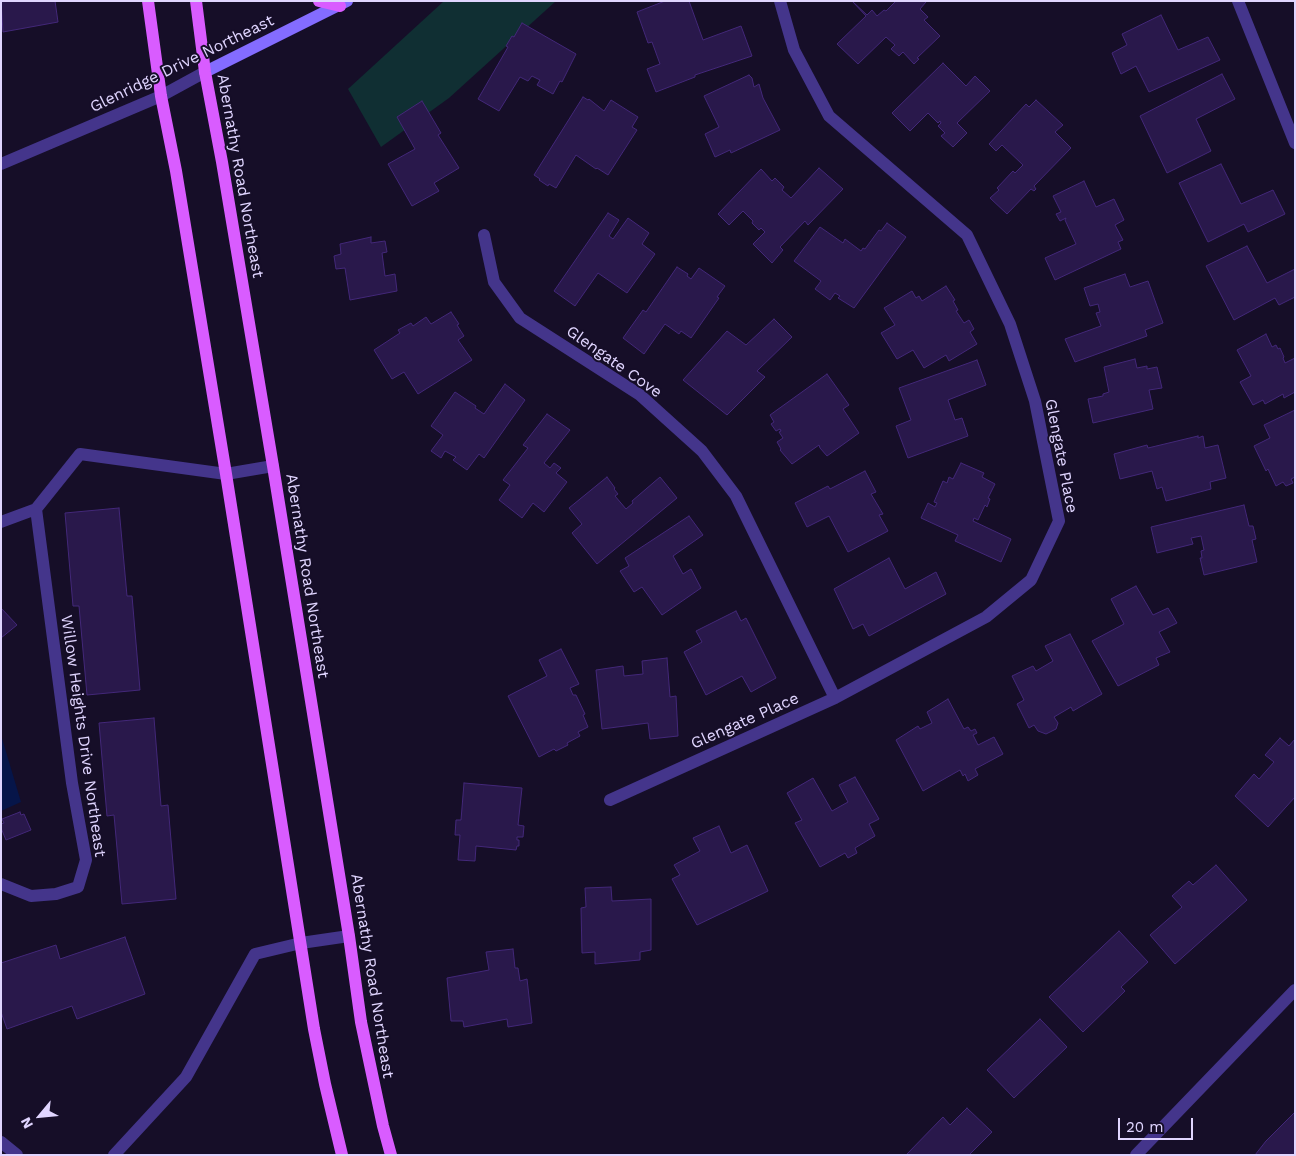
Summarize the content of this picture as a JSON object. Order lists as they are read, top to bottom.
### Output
{
  "streets": {
    "main road": ["Abernathy Road Northeast"],
    "street": [
      "Glenridge Drive Northeast",
      "Glengate Cove",
      "Glengate Place",
      "Willow Heights Drive Northeast"
    ]
  },
  "crossings": [
    ["Glenridge Drive Northeast", "Abernathy Road Northeast"],
    ["Glengate Cove", "Glengate Place"]
  ],
  "scale_bar": "20 m",
  "north": "bottom left"
}
